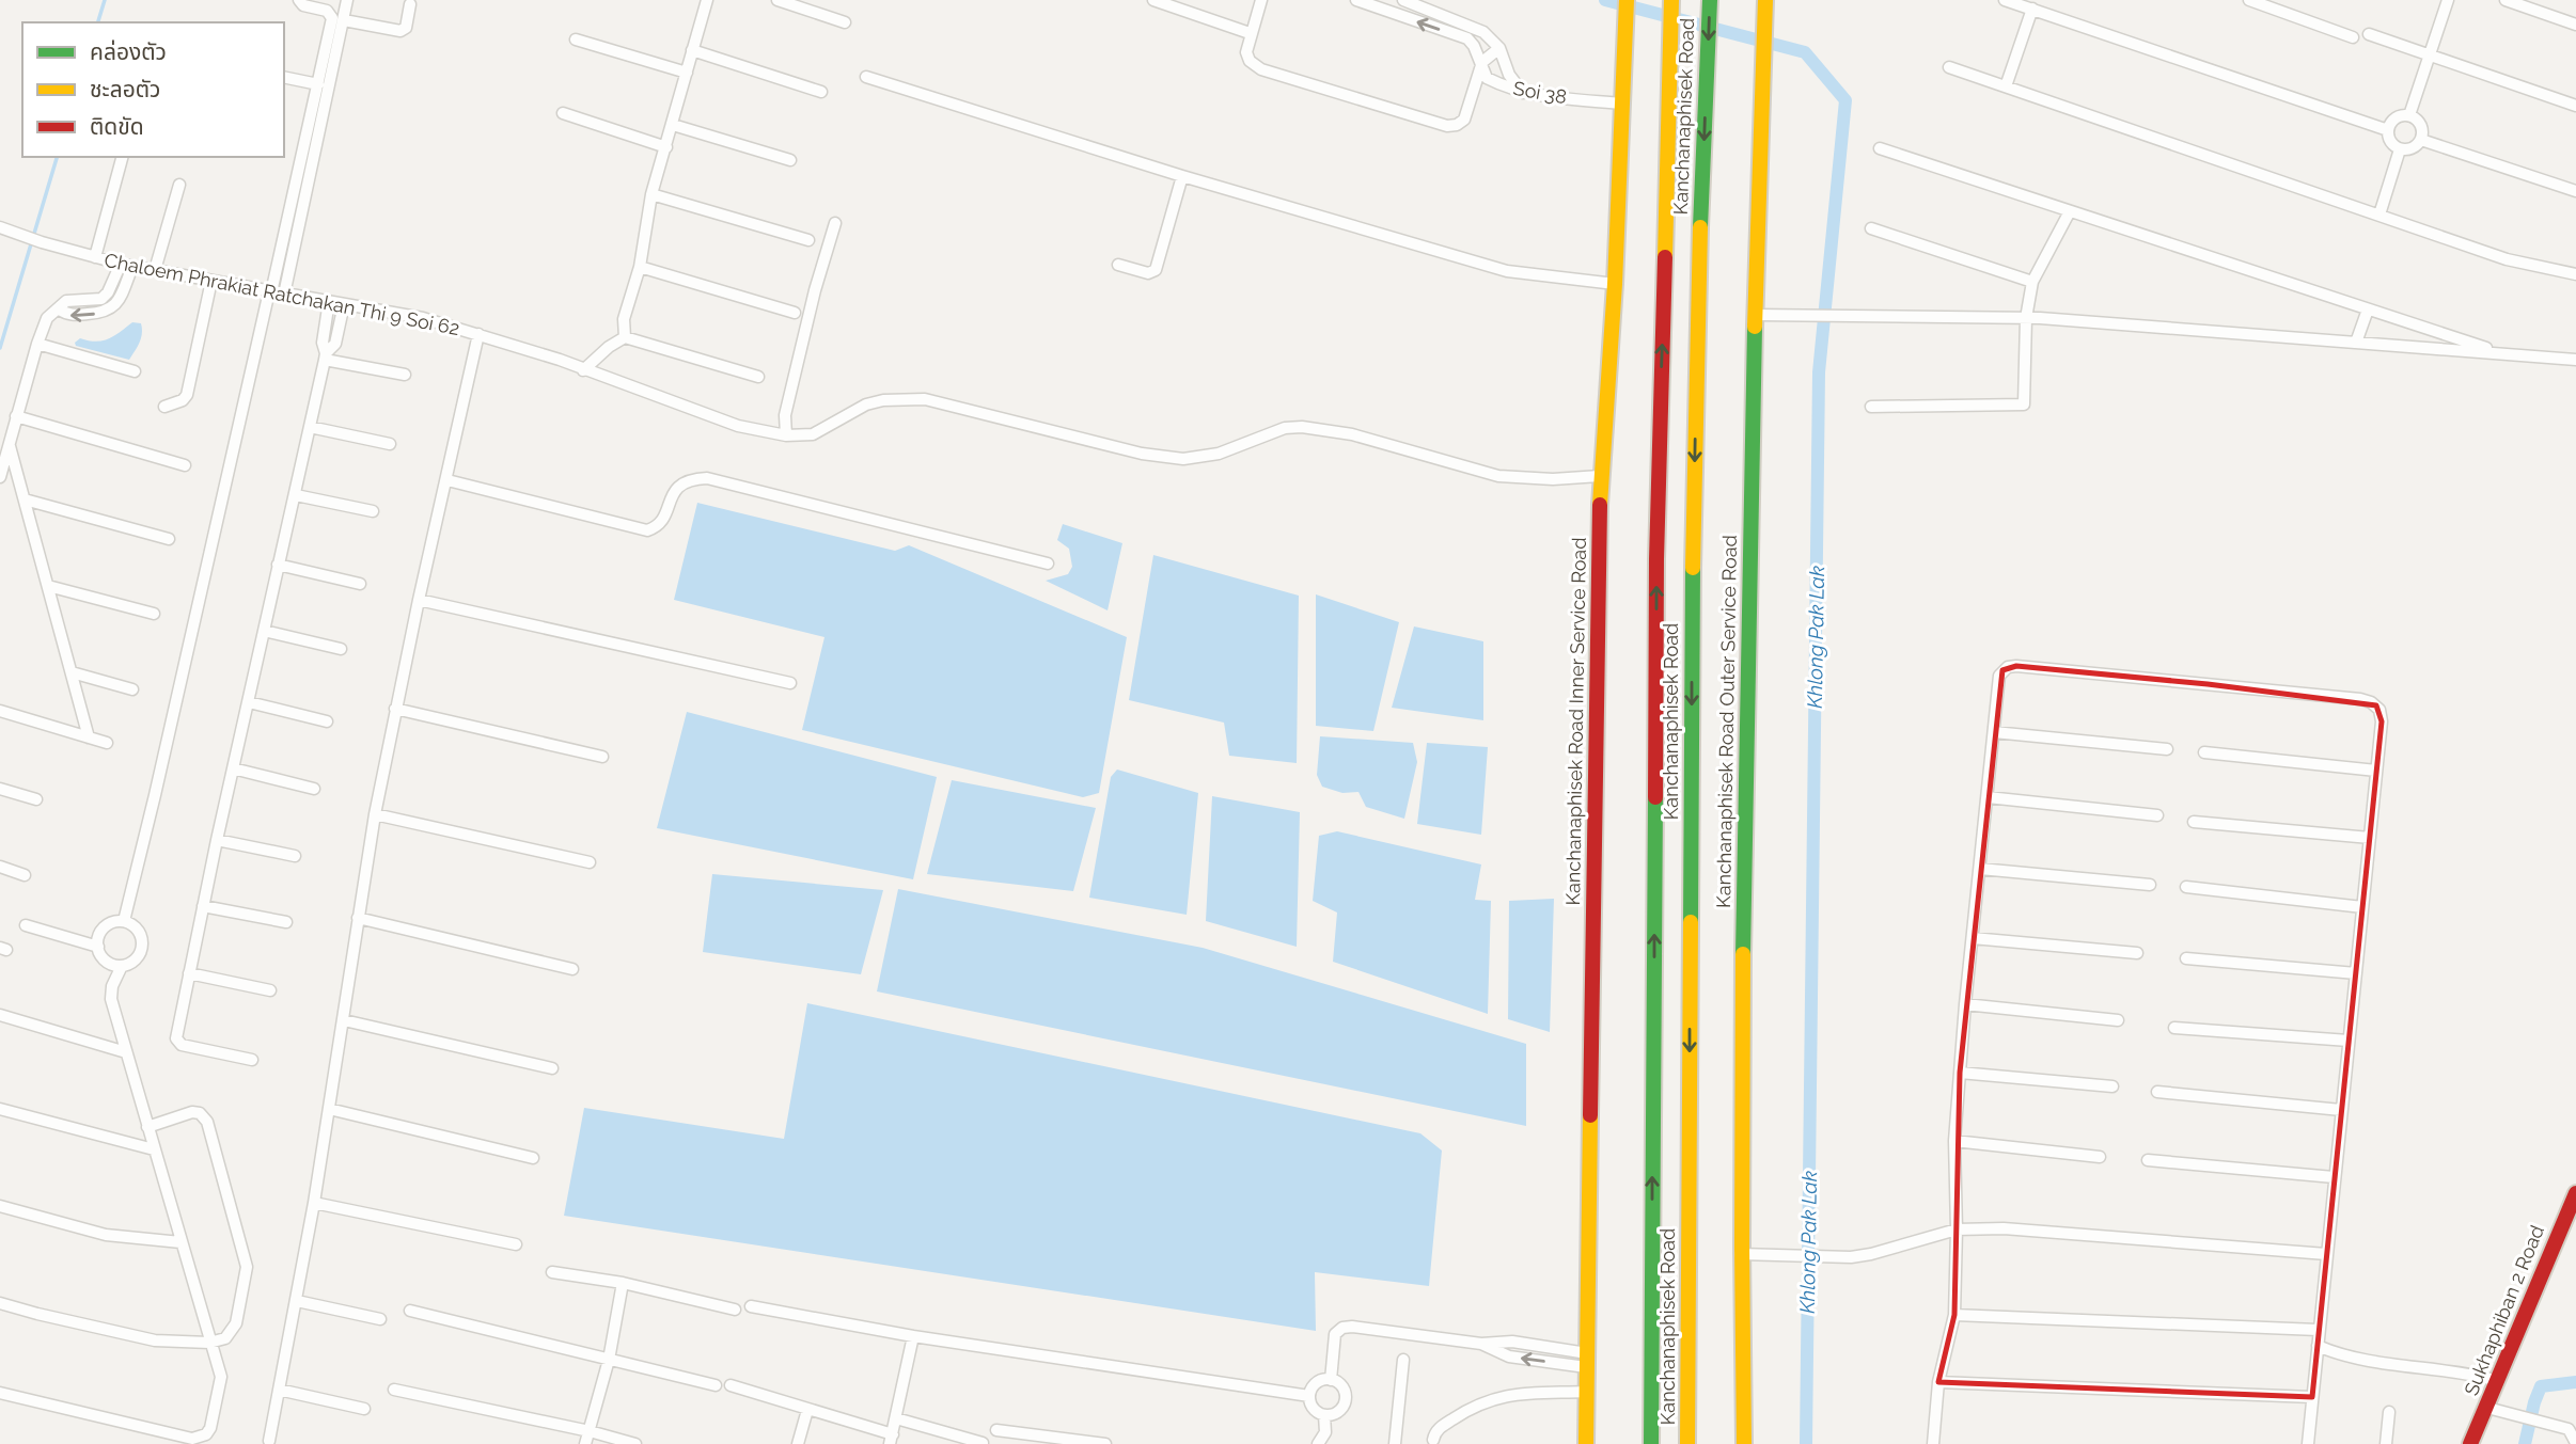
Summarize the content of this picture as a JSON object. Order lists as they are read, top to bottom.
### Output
{
  "streets": {
    "main road": [
      "Kanchanaphisek Road",
      "Kanchanaphisek Road Inner Service Road",
      "Kanchanaphisek Road Outer Service Road",
      "Sukhaphiban 2 Road"
    ],
    "street": ["Soi 38", "Chaloem Phrakiat Ratchakan Thi 9 Soi 62"]
  },
  "crossings": [
    ["Soi 38", "Kanchanaphisek Road Inner Service Road"],
    ["Chaloem Phrakiat Ratchakan Thi 9 Soi 62", "Kanchanaphisek Road Inner Service Road"]
  ],
  "water": ["Khlong Pak Lak"],
  "legend": ["คล่องตัว", "ชะลอตัว", "ติดขัด"]
}
